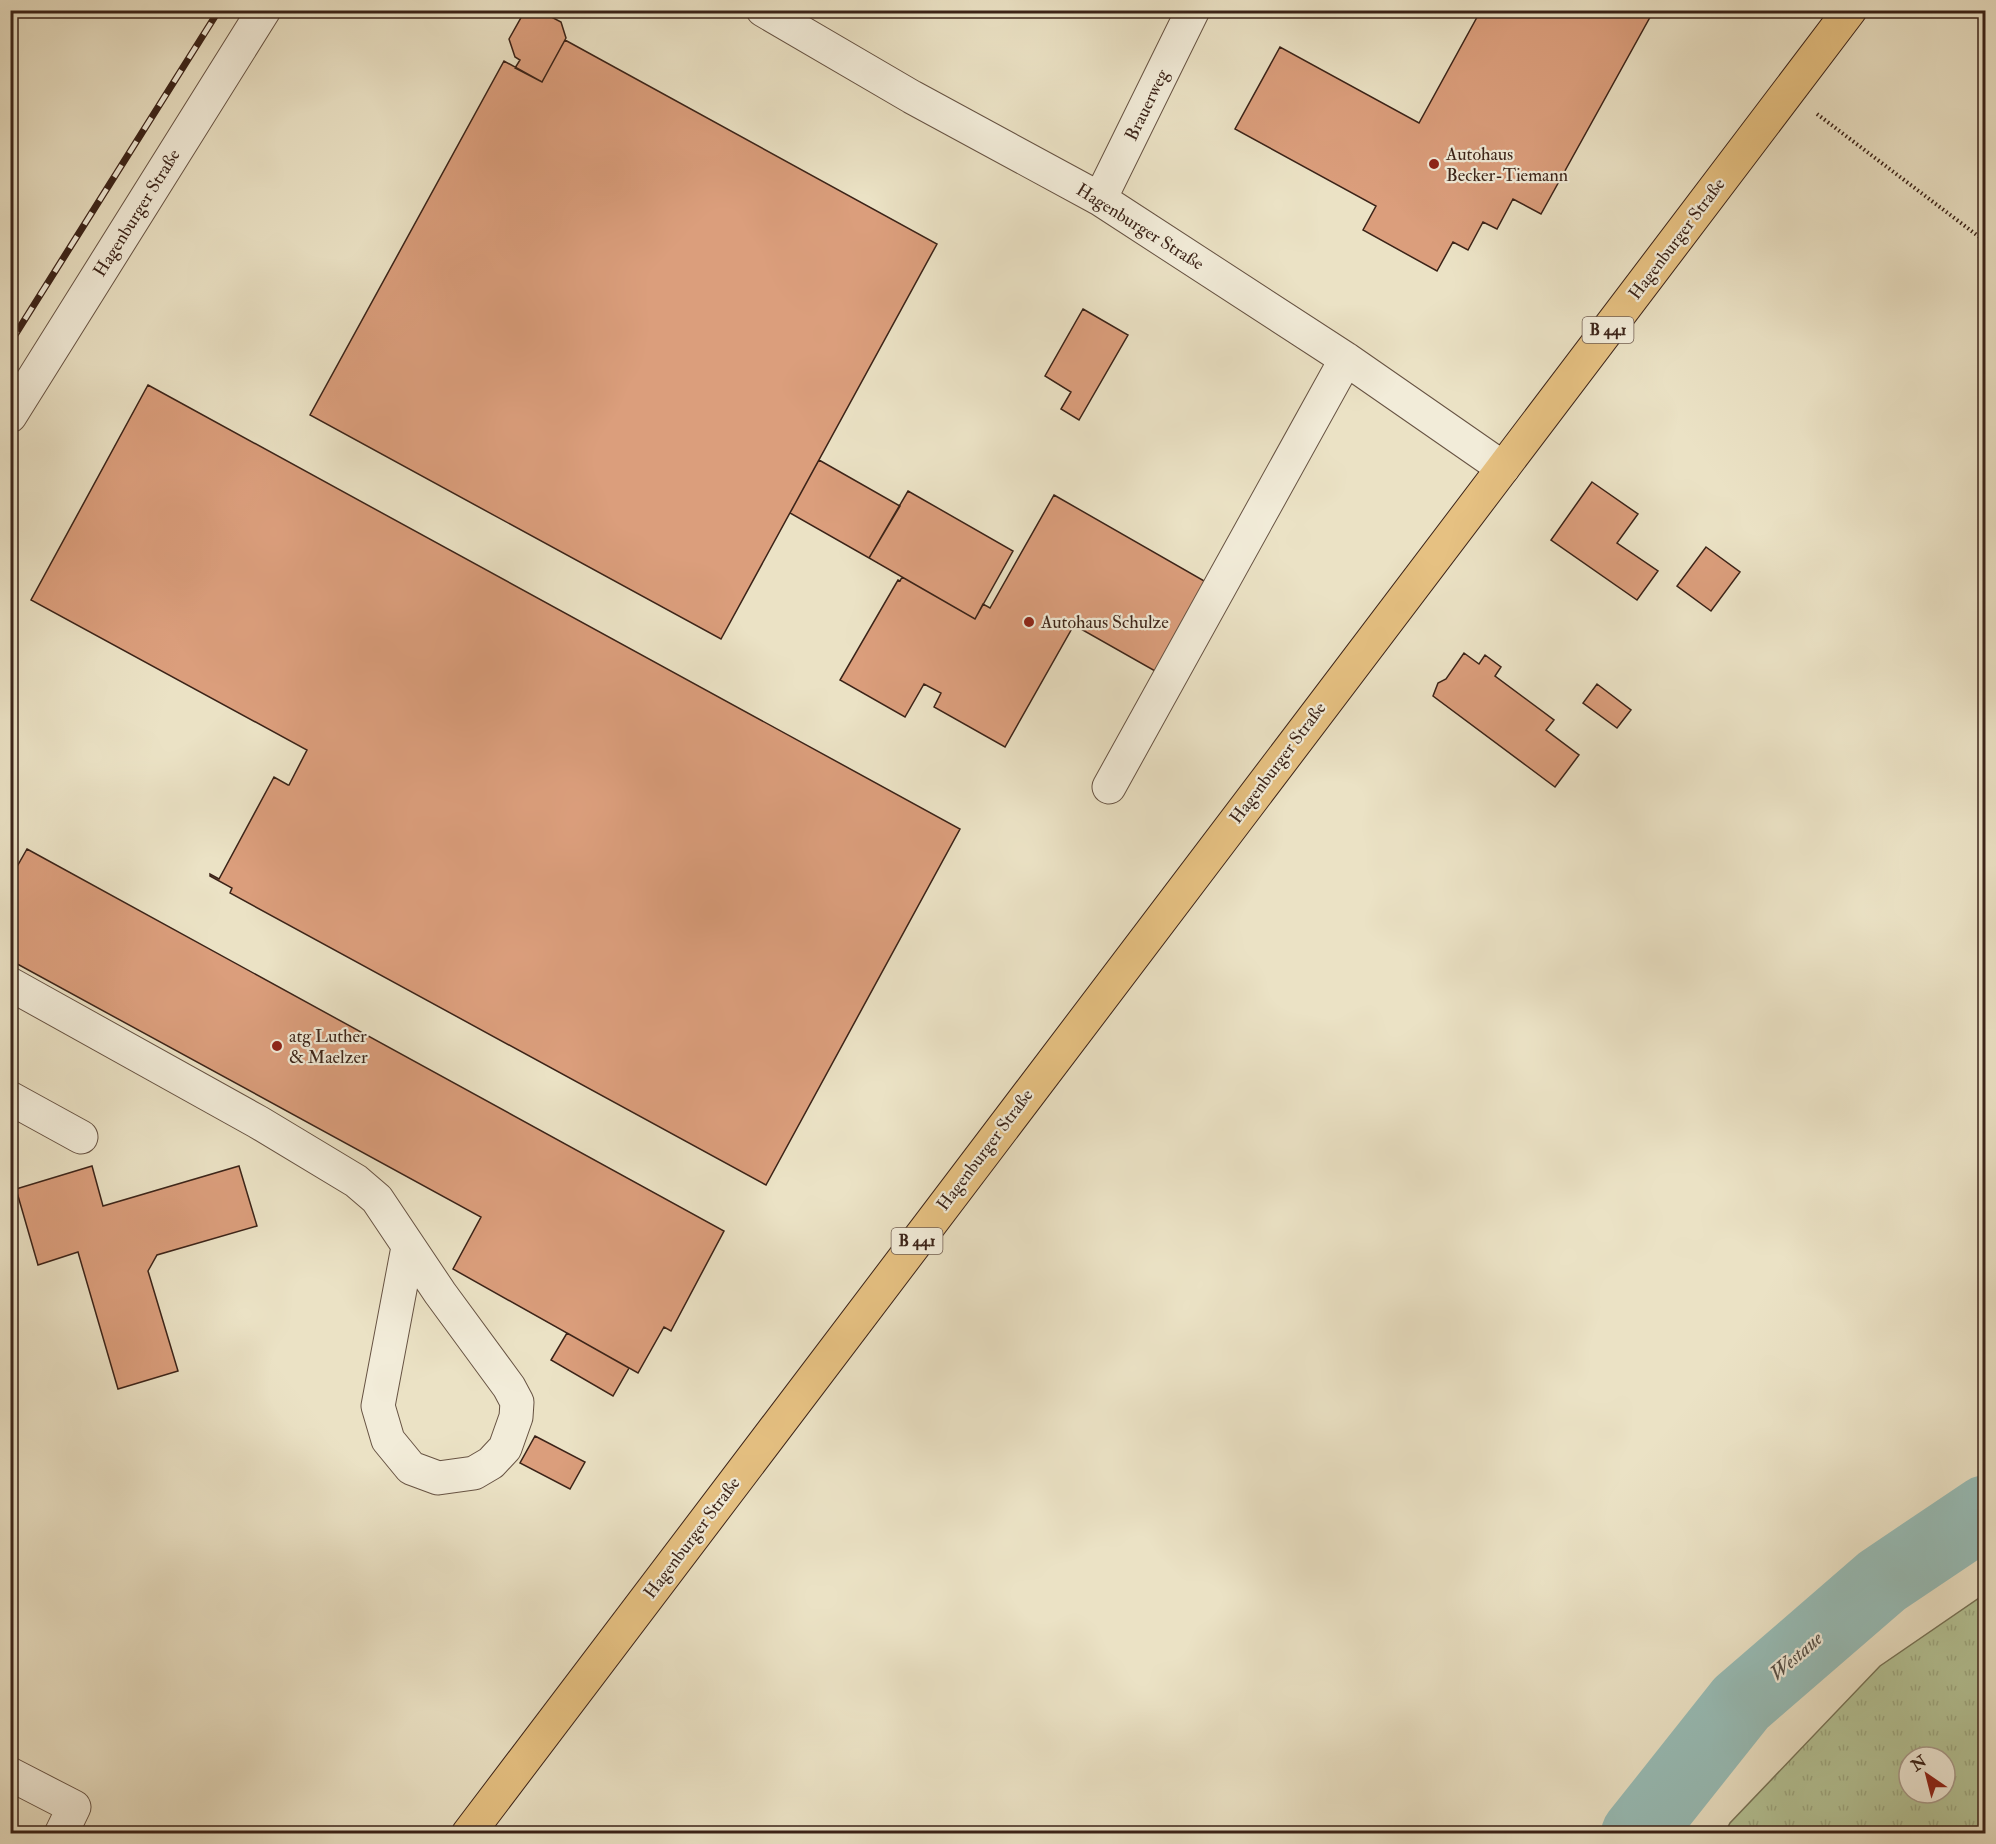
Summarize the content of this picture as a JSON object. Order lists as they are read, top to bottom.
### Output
{
  "streets": {
    "main road": ["Hagenburger Straße", "B 441"],
    "street": ["Brauerweg"]
  },
  "crossings": [
    ["Brauerweg", "Hagenburger Straße"]
  ],
  "water": ["Westaue"],
  "places": ["Autohaus Becker-Tiemann", "Autohaus Schulze", "atg Luther & Maelzer"],
  "north": "top left"
}
